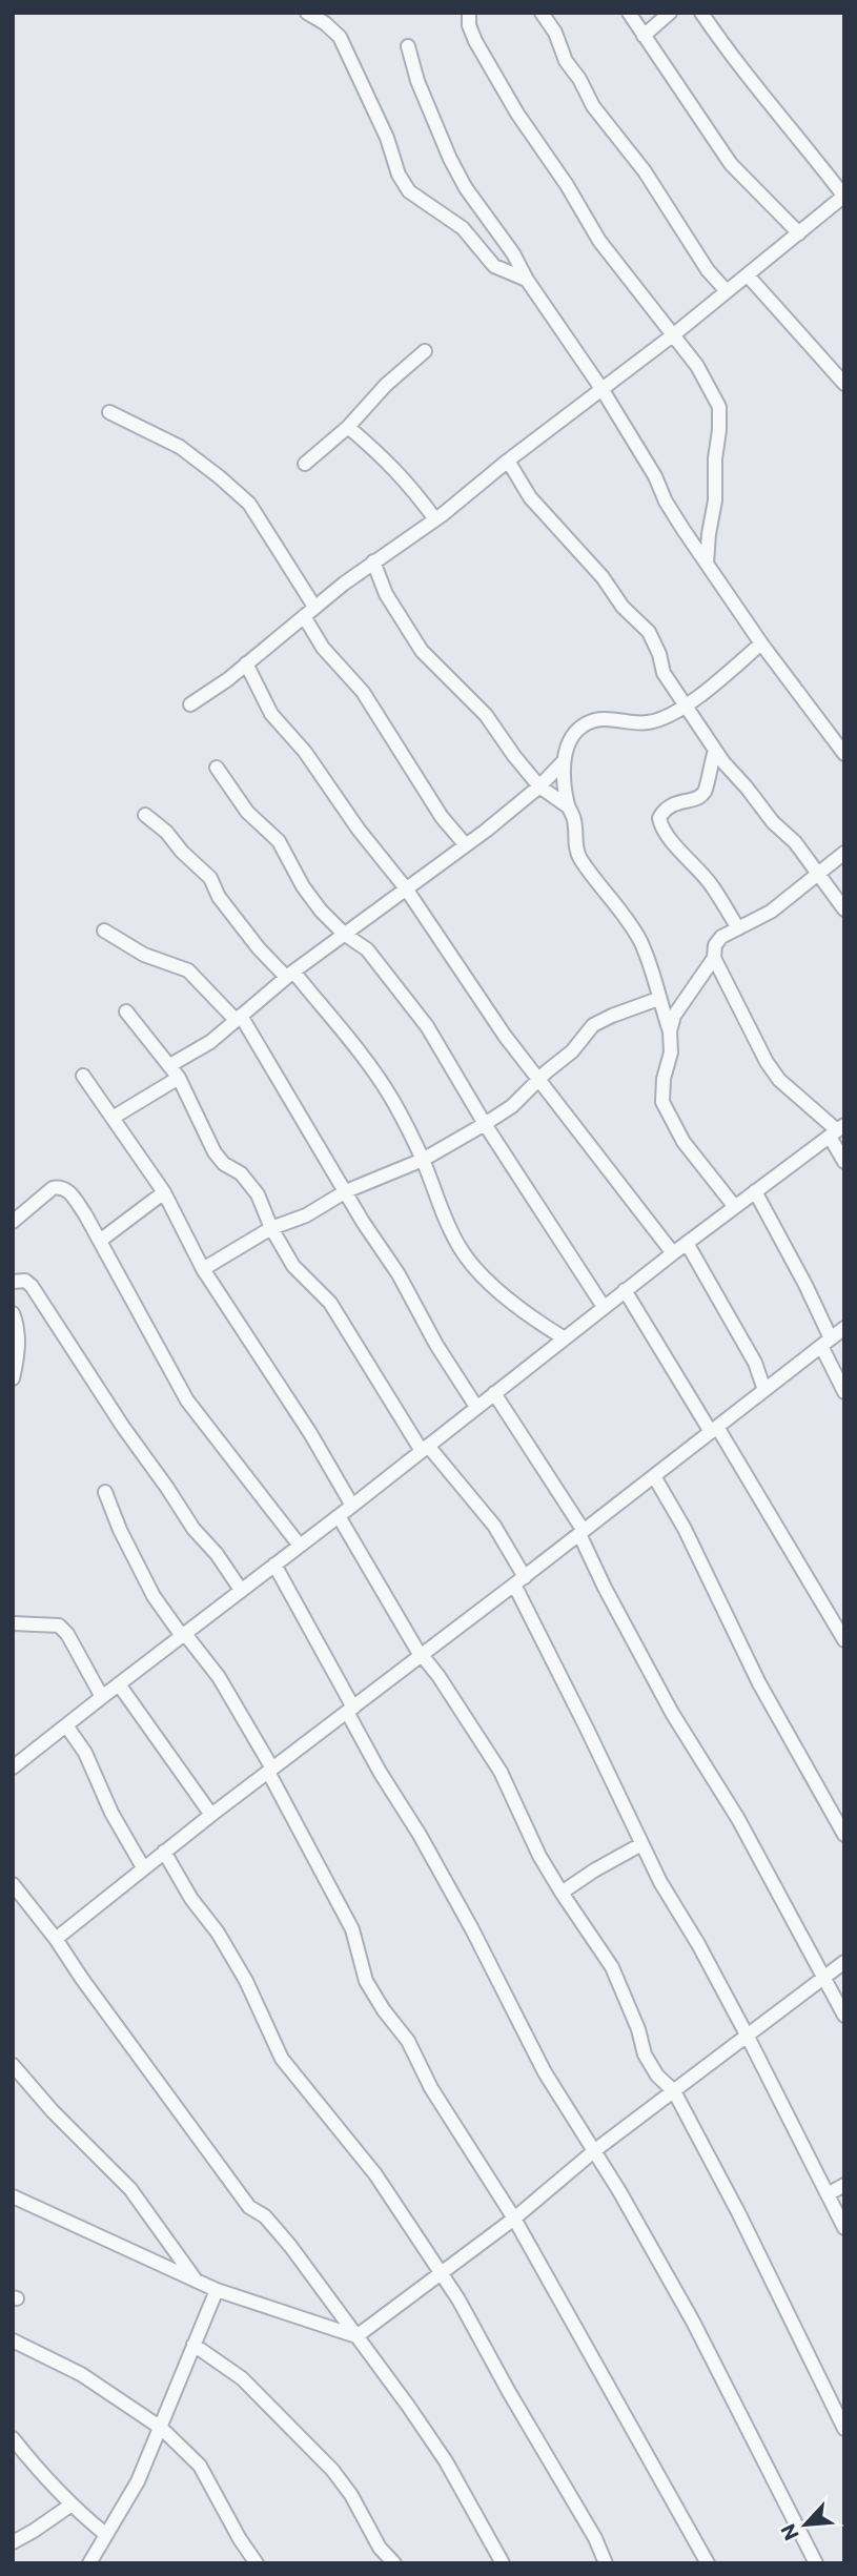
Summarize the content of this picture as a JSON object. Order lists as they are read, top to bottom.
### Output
{
  "north": "bottom left"
}
